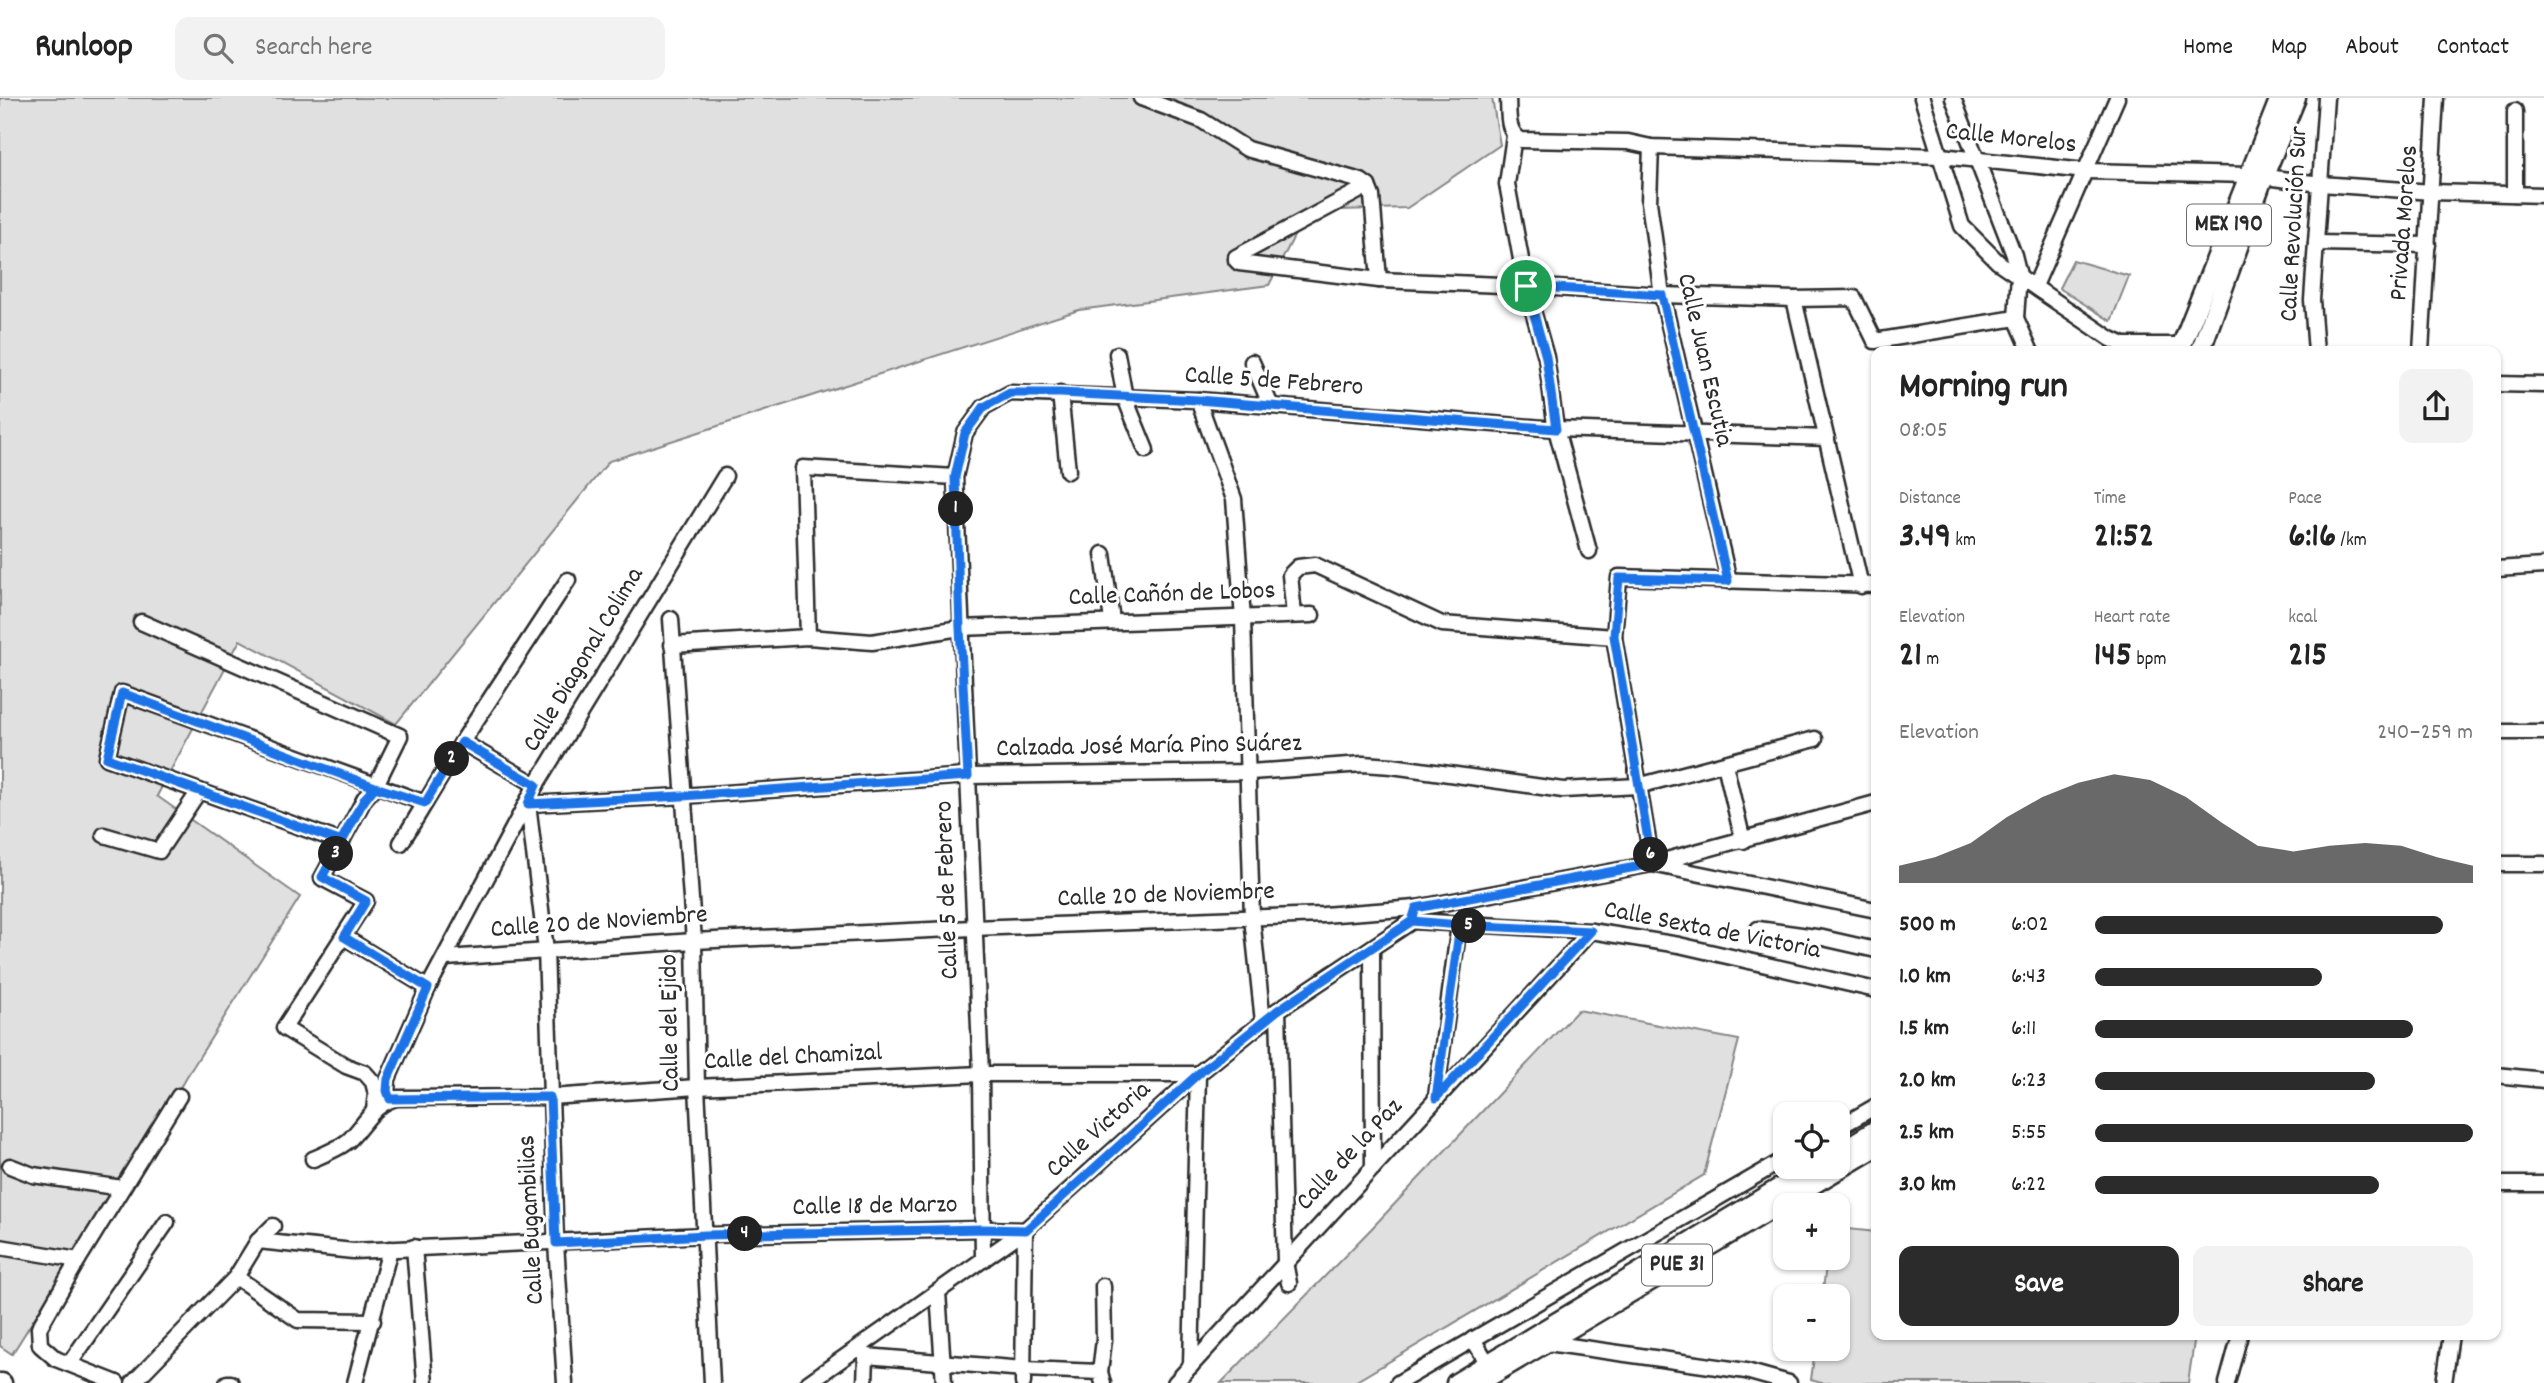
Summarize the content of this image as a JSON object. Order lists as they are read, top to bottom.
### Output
{
  "streets": {
    "main road": ["MEX 190", "PUE 31"],
    "street": [
      "Calle Morelos",
      "Privada Morelos",
      "Calle Revolución Sur",
      "Calle Juan Escutia",
      "Calle 5 de Febrero",
      "Calle Cañón de Lobos",
      "Calle Diagonal Colima",
      "Calzada José María Pino Suárez",
      "Calle 20 de Noviembre",
      "Calle Sexta de Victoria",
      "Calle del Ejido",
      "Calle del Chamizal",
      "Calle Victoria",
      "Calle de la Paz",
      "Calle 18 de Marzo",
      "Calle Bugambilias"
    ]
  },
  "crossings": [
    ["Calle Morelos", "Privada Morelos"],
    ["Calle Morelos", "Calle Revolución Sur"],
    ["Calle Morelos", "MEX 190"],
    ["Calle Morelos", "Calle Juan Escutia"],
    ["Calle Juan Escutia", "Calle 5 de Febrero"],
    ["Calle 5 de Febrero", "Calle Cañón de Lobos"],
    ["Calle 5 de Febrero", "Calzada José María Pino Suárez"],
    ["Calle 5 de Febrero", "Calle 20 de Noviembre"],
    ["Calle 5 de Febrero", "Calle del Chamizal"],
    ["Calle 5 de Febrero", "Calle Victoria"],
    ["Calle 5 de Febrero", "Calle 18 de Marzo"],
    ["Calle Cañón de Lobos", "Calle del Ejido"],
    ["Calle Diagonal Colima", "Calzada José María Pino Suárez"],
    ["Calle Diagonal Colima", "Calle 20 de Noviembre"],
    ["Calle Diagonal Colima", "Calle del Chamizal"],
    ["Calle Diagonal Colima", "Calle Bugambilias"],
    ["Calzada José María Pino Suárez", "Calle del Ejido"],
    ["Calzada José María Pino Suárez", "Calle Bugambilias"],
    ["Calle 20 de Noviembre", "Calle Sexta de Victoria"],
    ["Calle 20 de Noviembre", "Calle del Ejido"],
    ["Calle 20 de Noviembre", "Calle Victoria"],
    ["Calle 20 de Noviembre", "Calle Bugambilias"],
    ["Calle Sexta de Victoria", "Calle Victoria"],
    ["Calle Sexta de Victoria", "Calle de la Paz"],
    ["Calle del Ejido", "Calle del Chamizal"],
    ["Calle del Ejido", "Calle 18 de Marzo"],
    ["Calle del Chamizal", "Calle Victoria"],
    ["Calle del Chamizal", "Calle Bugambilias"],
    ["Calle Victoria", "Calle 18 de Marzo"],
    ["Calle 18 de Marzo", "Calle Bugambilias"]
  ],
  "page": {
    "header": "Runloop",
    "search": "Search here",
    "nav": [
      "Home",
      "Map",
      "About",
      "Contact"
    ],
    "heading": ["Morning run", "08:05"],
    "stats": [
      ["Distance", "3.49 km"],
      ["Time", "21:52"],
      ["Pace", "6:16 /km"],
      ["Elevation", "21 m"],
      ["Heart rate", "145 bpm"],
      ["kcal", "215"]
    ],
    "pins": [
      "1",
      "2",
      "3",
      "6",
      "5",
      "4"
    ],
    "chart": ["Elevation", "240–259 m"],
    "list": [
      {
        "name": "500 m",
        "note": "6:02"
      },
      {
        "name": "1.0 km",
        "note": "6:43"
      },
      {
        "name": "1.5 km",
        "note": "6:11"
      },
      {
        "name": "2.0 km",
        "note": "6:23"
      },
      {
        "name": "2.5 km",
        "note": "5:55"
      },
      {
        "name": "3.0 km",
        "note": "6:22"
      }
    ],
    "map_buttons": ["+", "−"],
    "buttons": ["Save", "Share"]
  }
}
